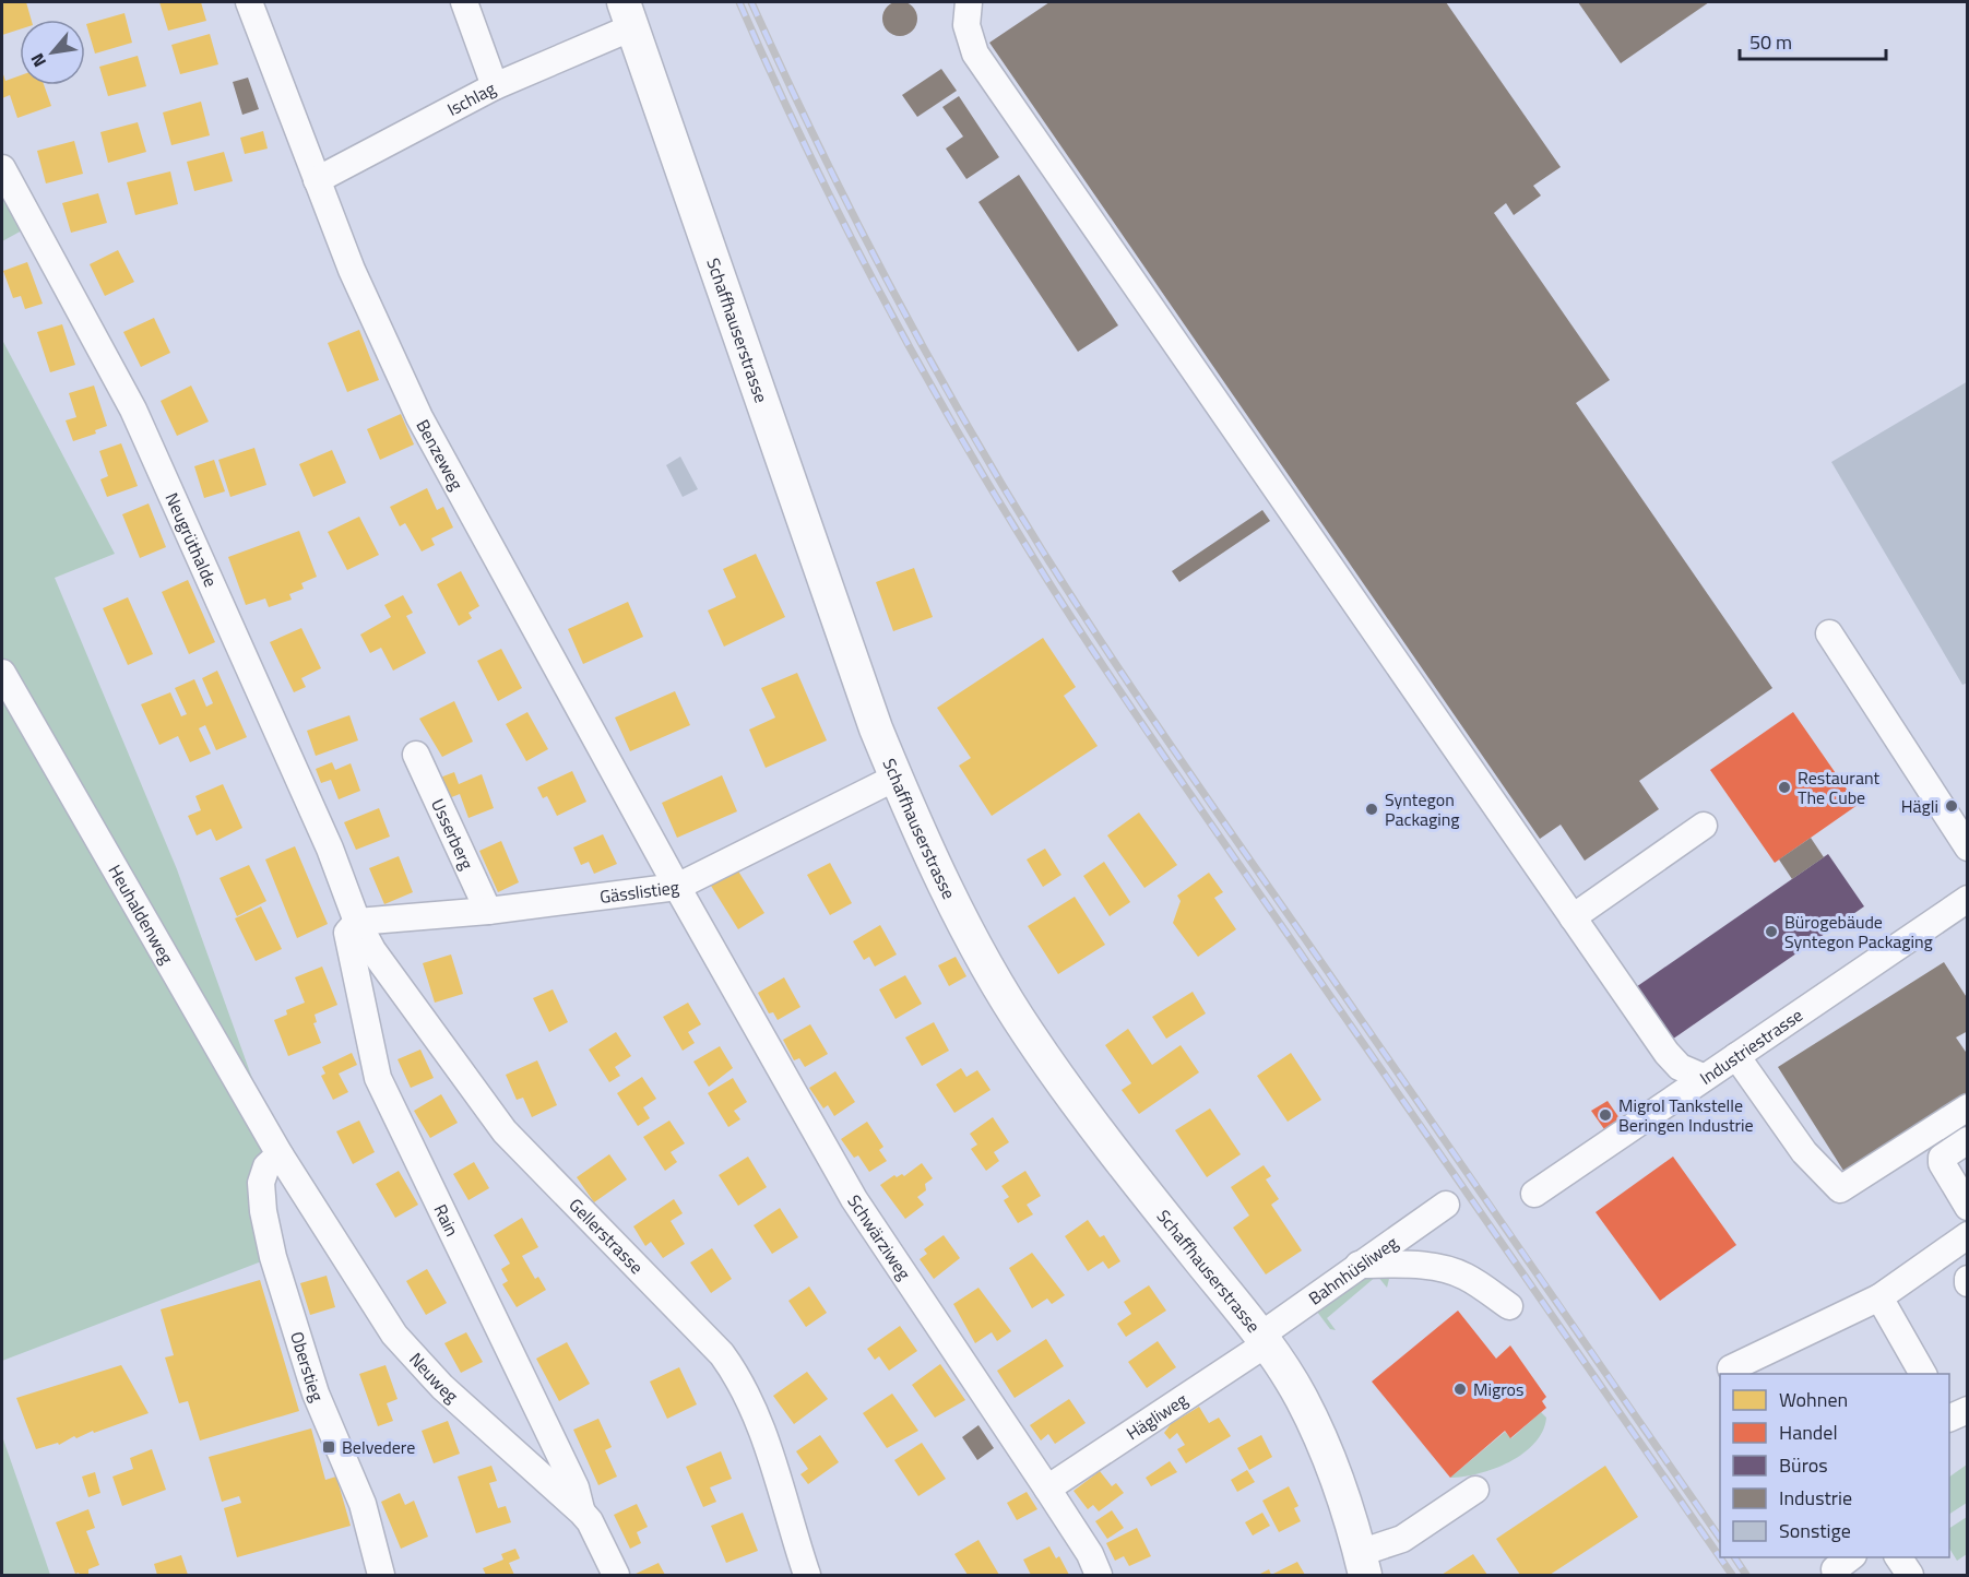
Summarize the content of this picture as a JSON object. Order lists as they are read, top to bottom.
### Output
{
  "streets": {
    "main road": ["Schaffhauserstrasse"],
    "street": [
      "Ischlag",
      "Benzeweg",
      "Neugrüthalde",
      "Usserberg",
      "Gässlistieg",
      "Heuhaldenweg",
      "Industriestrasse",
      "Rain",
      "Gellerstrasse",
      "Schwärziweg",
      "Bahnhüsliweg",
      "Oberstieg",
      "Neuweg",
      "Hägliweg"
    ]
  },
  "crossings": [
    ["Ischlag", "Schaffhauserstrasse"],
    ["Ischlag", "Benzeweg"],
    ["Schaffhauserstrasse", "Gässlistieg"],
    ["Schaffhauserstrasse", "Bahnhüsliweg"],
    ["Schaffhauserstrasse", "Hägliweg"],
    ["Benzeweg", "Gässlistieg"],
    ["Benzeweg", "Schwärziweg"],
    ["Neugrüthalde", "Gässlistieg"],
    ["Neugrüthalde", "Rain"],
    ["Neugrüthalde", "Gellerstrasse"],
    ["Usserberg", "Gässlistieg"],
    ["Gässlistieg", "Rain"],
    ["Gässlistieg", "Gellerstrasse"],
    ["Gässlistieg", "Schwärziweg"],
    ["Heuhaldenweg", "Oberstieg"],
    ["Heuhaldenweg", "Neuweg"],
    ["Rain", "Gellerstrasse"],
    ["Rain", "Neuweg"],
    ["Schwärziweg", "Hägliweg"],
    ["Bahnhüsliweg", "Hägliweg"],
    ["Oberstieg", "Neuweg"]
  ],
  "places": {
    "other": [
      "Restaurant The Cube",
      "Hägli",
      "Syntegon Packaging",
      "Bürogebäude Syntegon Packaging",
      "Migrol Tankstelle Beringen Industrie",
      "Migros"
    ],
    "transit": ["Belvedere"]
  },
  "legend": [
    "Wohnen",
    "Handel",
    "Büros",
    "Industrie",
    "Sonstige"
  ],
  "scale_bar": "50 m",
  "north": "bottom left"
}
